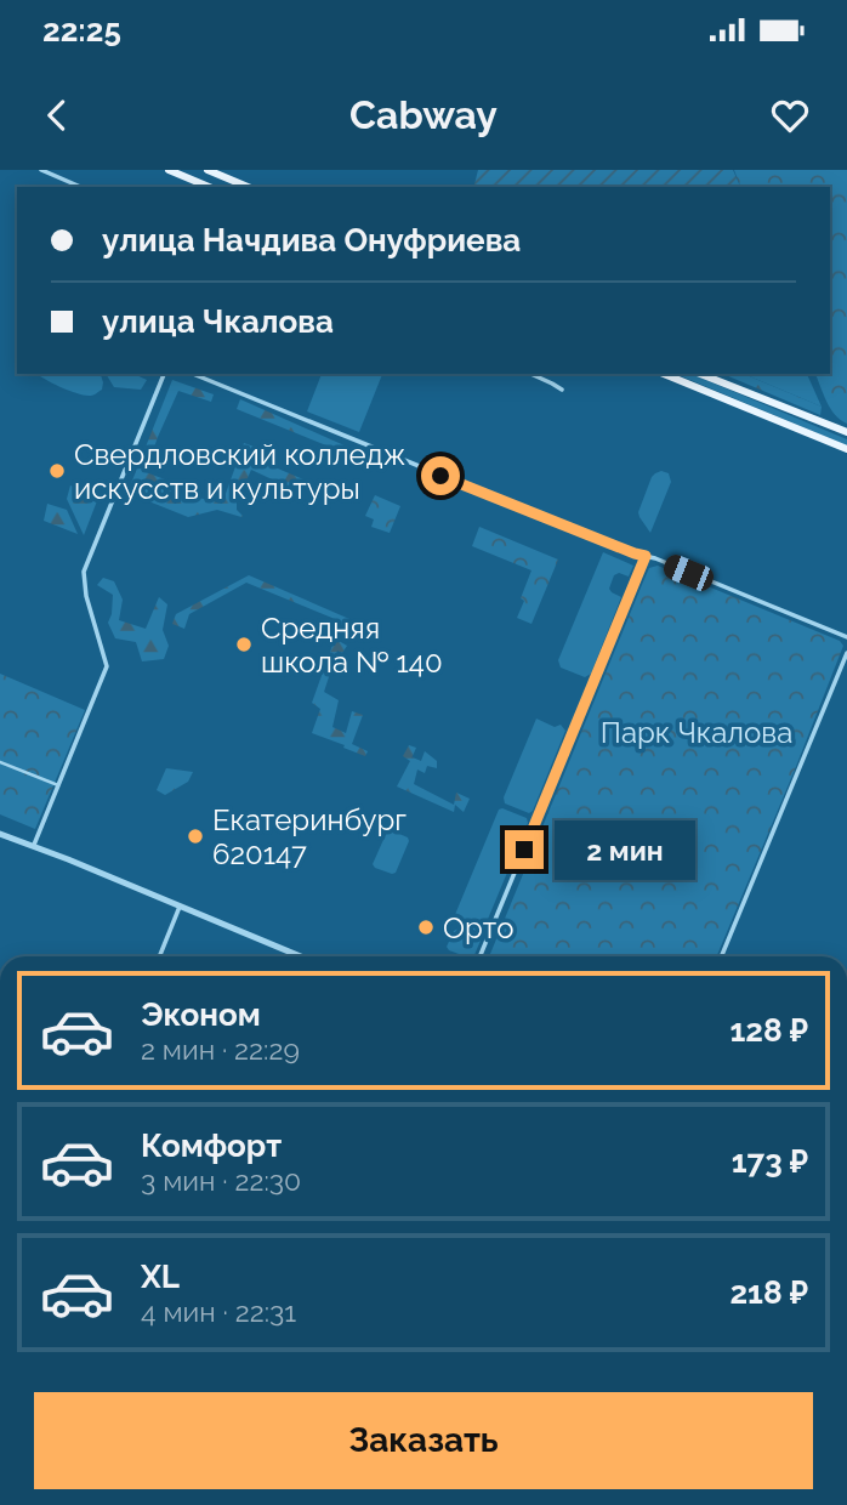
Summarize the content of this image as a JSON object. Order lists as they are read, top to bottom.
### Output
{
  "parks": ["Парк Чкалова"],
  "places": [
    "Свердловский колледж искусств и культуры",
    "Средняя школа № 140",
    "Екатеринбург 620147",
    "Орто"
  ],
  "page": {
    "status": "22:25",
    "header": "Cabway",
    "banner": ["улица Начдива Онуфриева", "улица Чкалова"],
    "bubble": "2 мин",
    "list": [
      {
        "name": "Эконом",
        "note": "2 мин · 22:29",
        "value": "128 ₽"
      },
      {
        "name": "Комфорт",
        "note": "3 мин · 22:30",
        "value": "173 ₽"
      },
      {
        "name": "XL",
        "note": "4 мин · 22:31",
        "value": "218 ₽"
      }
    ],
    "buttons": "Заказать"
  }
}
